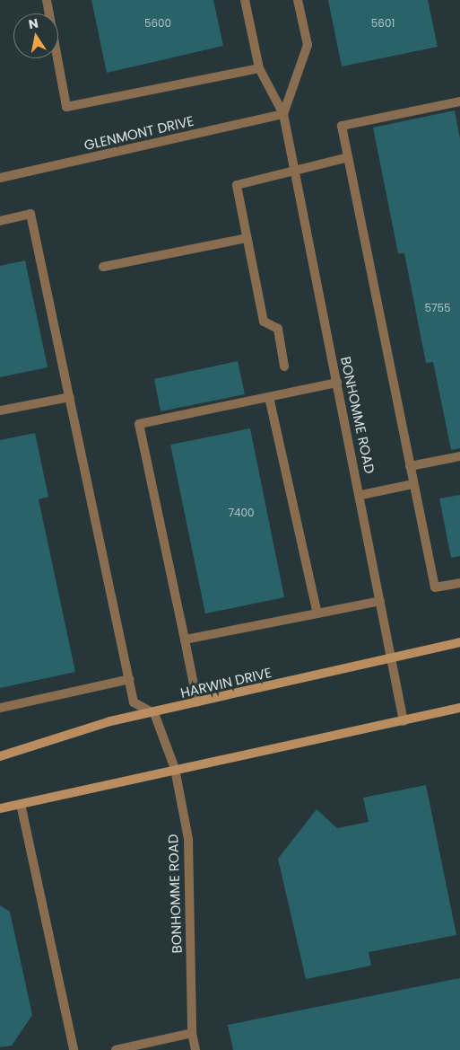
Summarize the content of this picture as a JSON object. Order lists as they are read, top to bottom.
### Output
{
  "streets": {
    "main road": ["HARWIN DRIVE"],
    "street": ["GLENMONT DRIVE", "BONHOMME ROAD"]
  },
  "crossings": [
    ["GLENMONT DRIVE", "BONHOMME ROAD"],
    ["BONHOMME ROAD", "HARWIN DRIVE"]
  ],
  "house_numbers": [
    "5600",
    "5601",
    "5755",
    "7400"
  ],
  "north": "top"
}
